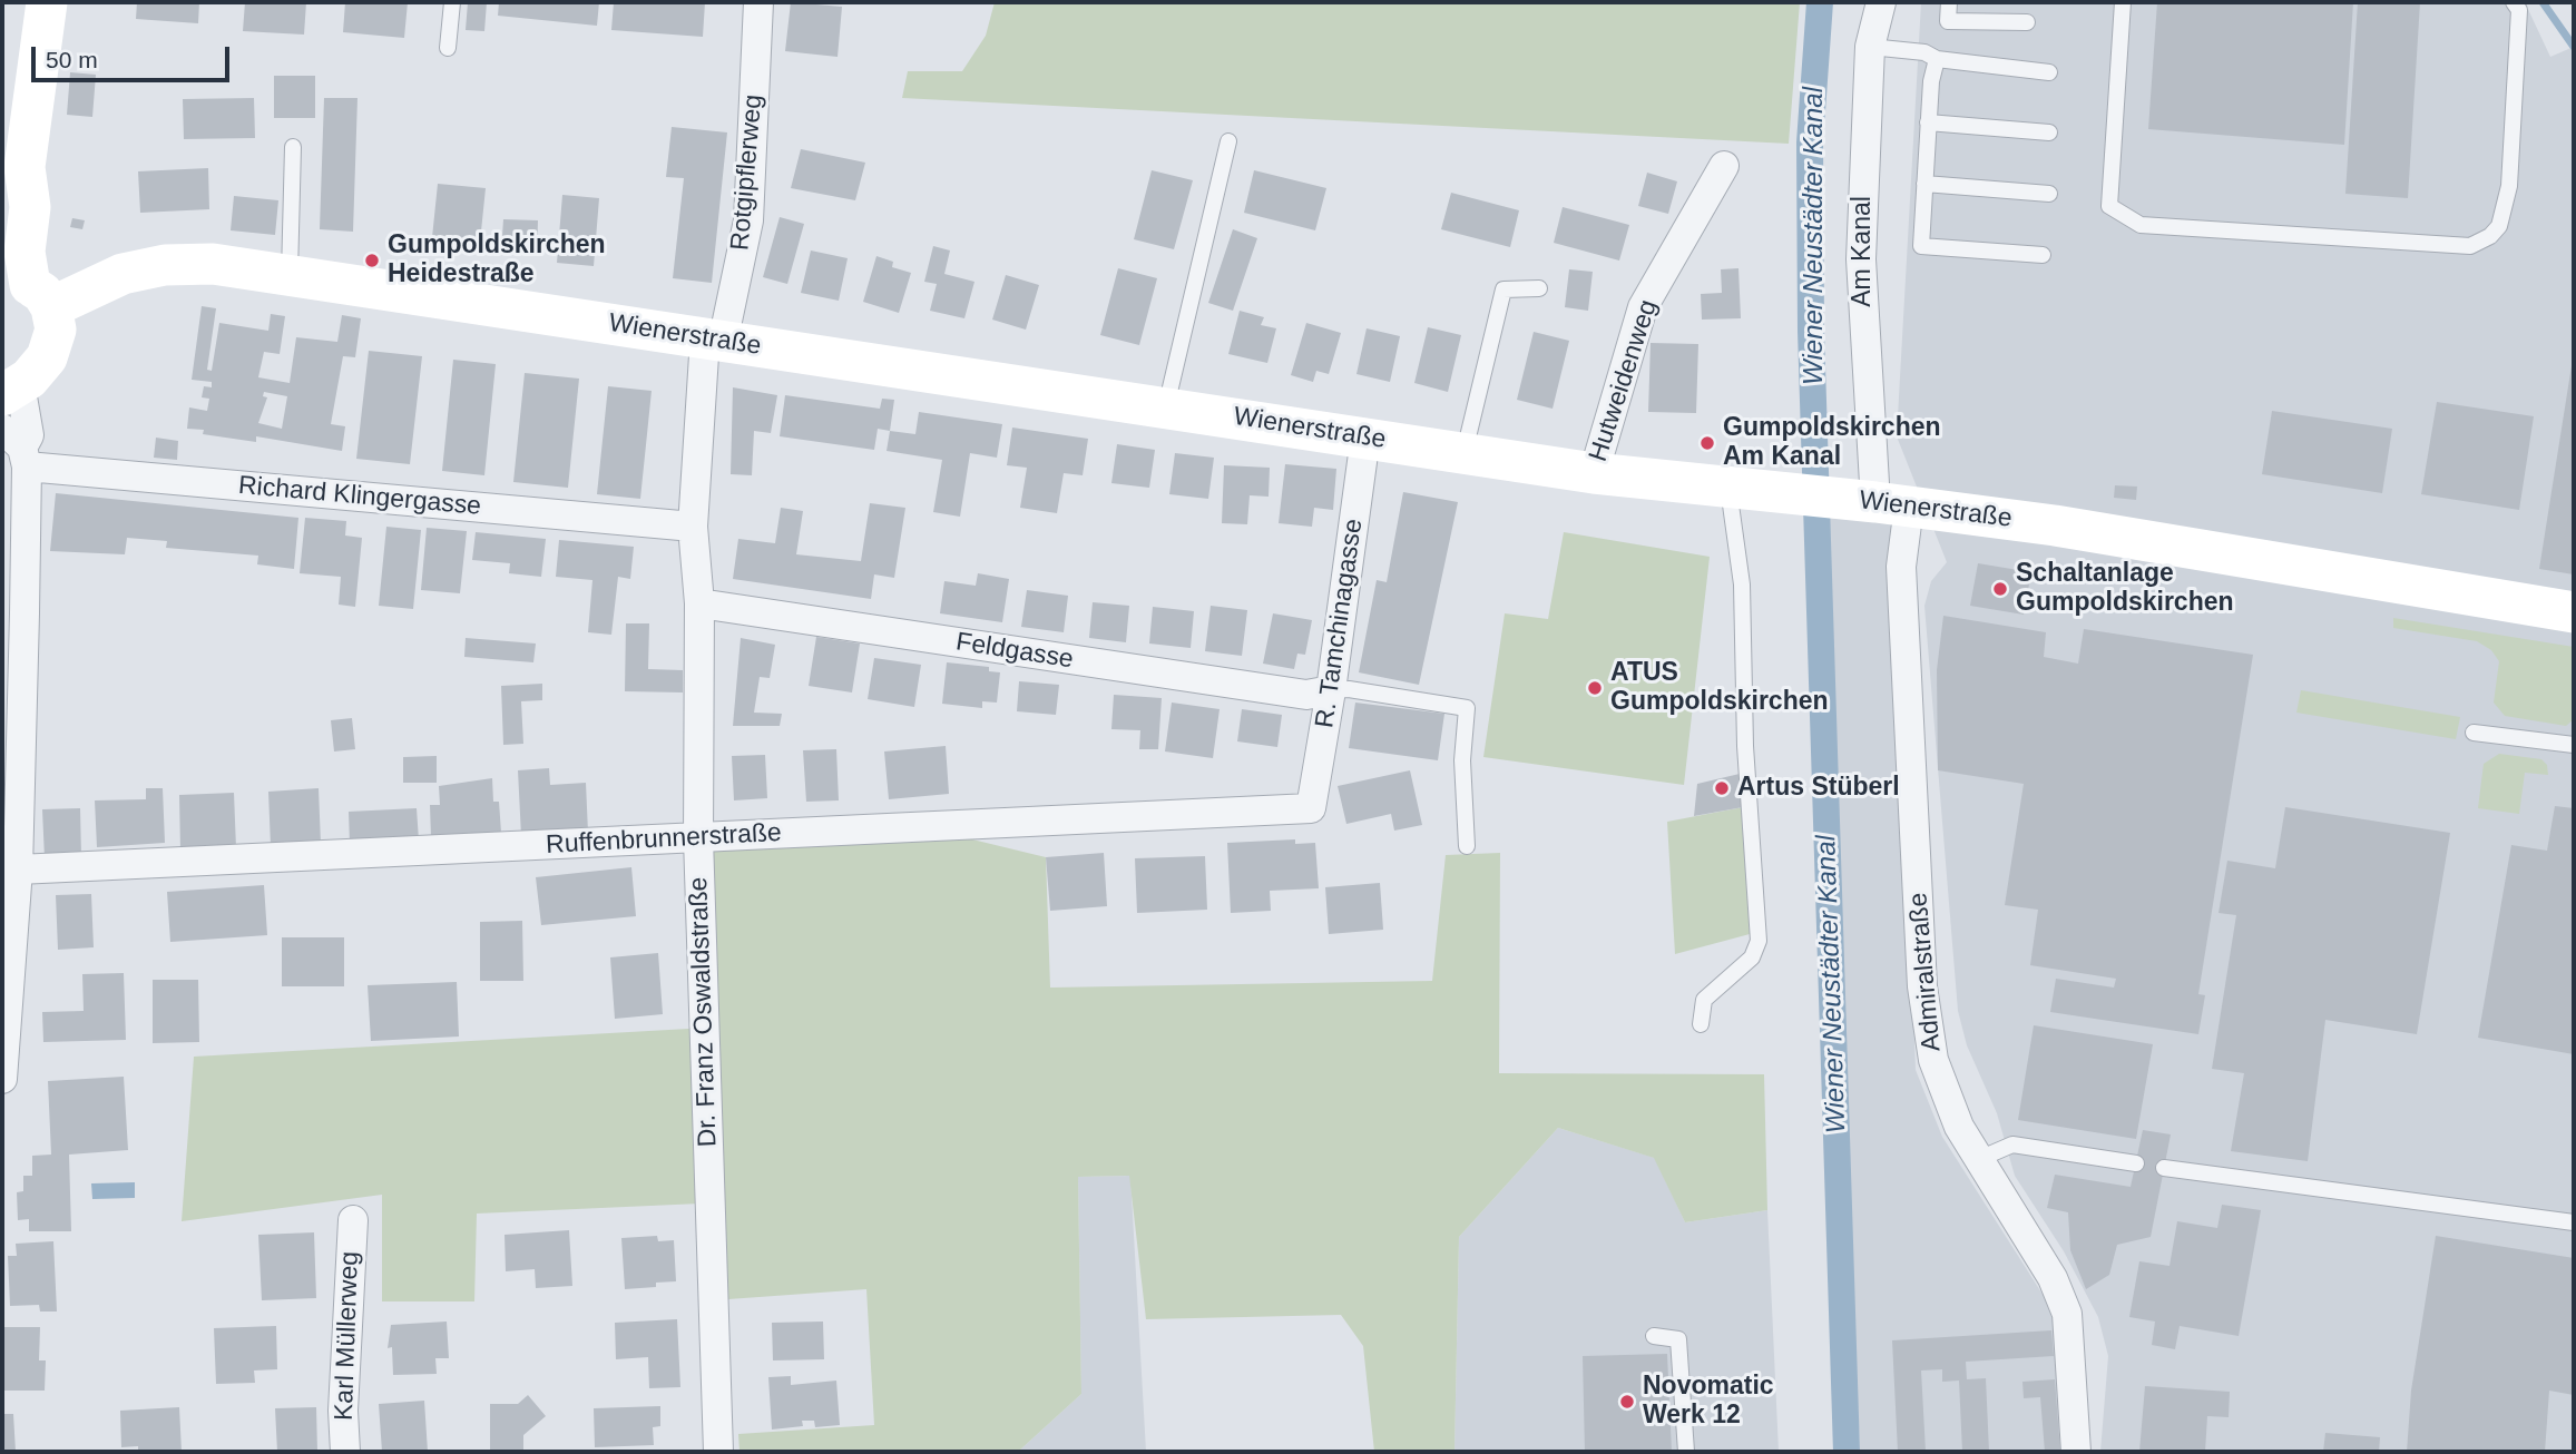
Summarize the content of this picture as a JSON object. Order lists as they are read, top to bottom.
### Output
{
  "streets": {
    "street": [
      "Rotgipflerweg",
      "Am Kanal",
      "Wienerstraße",
      "Hutweidenweg",
      "Richard Klingergasse",
      "R. Tamchinagasse",
      "Feldgasse",
      "Ruffenbrunnerstraße",
      "Admiralstraße",
      "Dr. Franz Oswaldstraße",
      "Karl Müllerweg"
    ]
  },
  "crossings": [
    ["Rotgipflerweg", "Wienerstraße"],
    ["Rotgipflerweg", "Dr. Franz Oswaldstraße"],
    ["Am Kanal", "Wienerstraße"],
    ["Am Kanal", "Admiralstraße"],
    ["Wienerstraße", "Hutweidenweg"],
    ["Wienerstraße", "R. Tamchinagasse"],
    ["Wienerstraße", "Admiralstraße"],
    ["Wienerstraße", "Dr. Franz Oswaldstraße"],
    ["Richard Klingergasse", "Dr. Franz Oswaldstraße"],
    ["R. Tamchinagasse", "Feldgasse"],
    ["R. Tamchinagasse", "Ruffenbrunnerstraße"],
    ["Feldgasse", "Dr. Franz Oswaldstraße"],
    ["Ruffenbrunnerstraße", "Dr. Franz Oswaldstraße"]
  ],
  "water": ["Wiener Neustädter Kanal"],
  "places": [
    "Gumpoldskirchen Heidestraße",
    "Gumpoldskirchen Am Kanal",
    "Schaltanlage Gumpoldskirchen",
    "ATUS Gumpoldskirchen",
    "Artus Stüberl",
    "Novomatic Werk 12"
  ],
  "scale_bar": "50 m"
}
